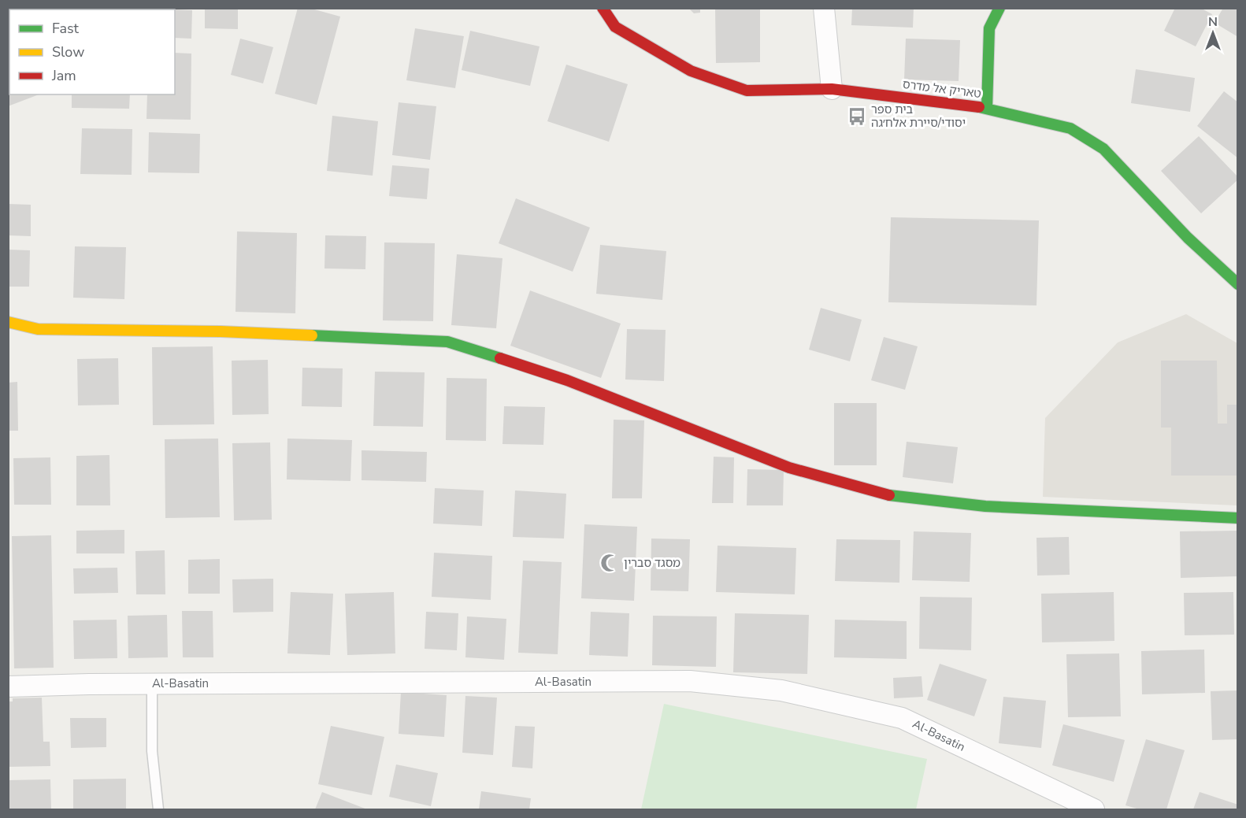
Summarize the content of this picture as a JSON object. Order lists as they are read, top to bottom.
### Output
{
  "streets": {
    "street": ["טאריק אל מדרס", "Al-Basatin"]
  },
  "places": {
    "bus stop": ["בית ספר יסודי/סיירת אלח׳גה"],
    "mosque": ["מסגד סברין"]
  },
  "legend": ["Fast", "Slow", "Jam"],
  "north": "top"
}
